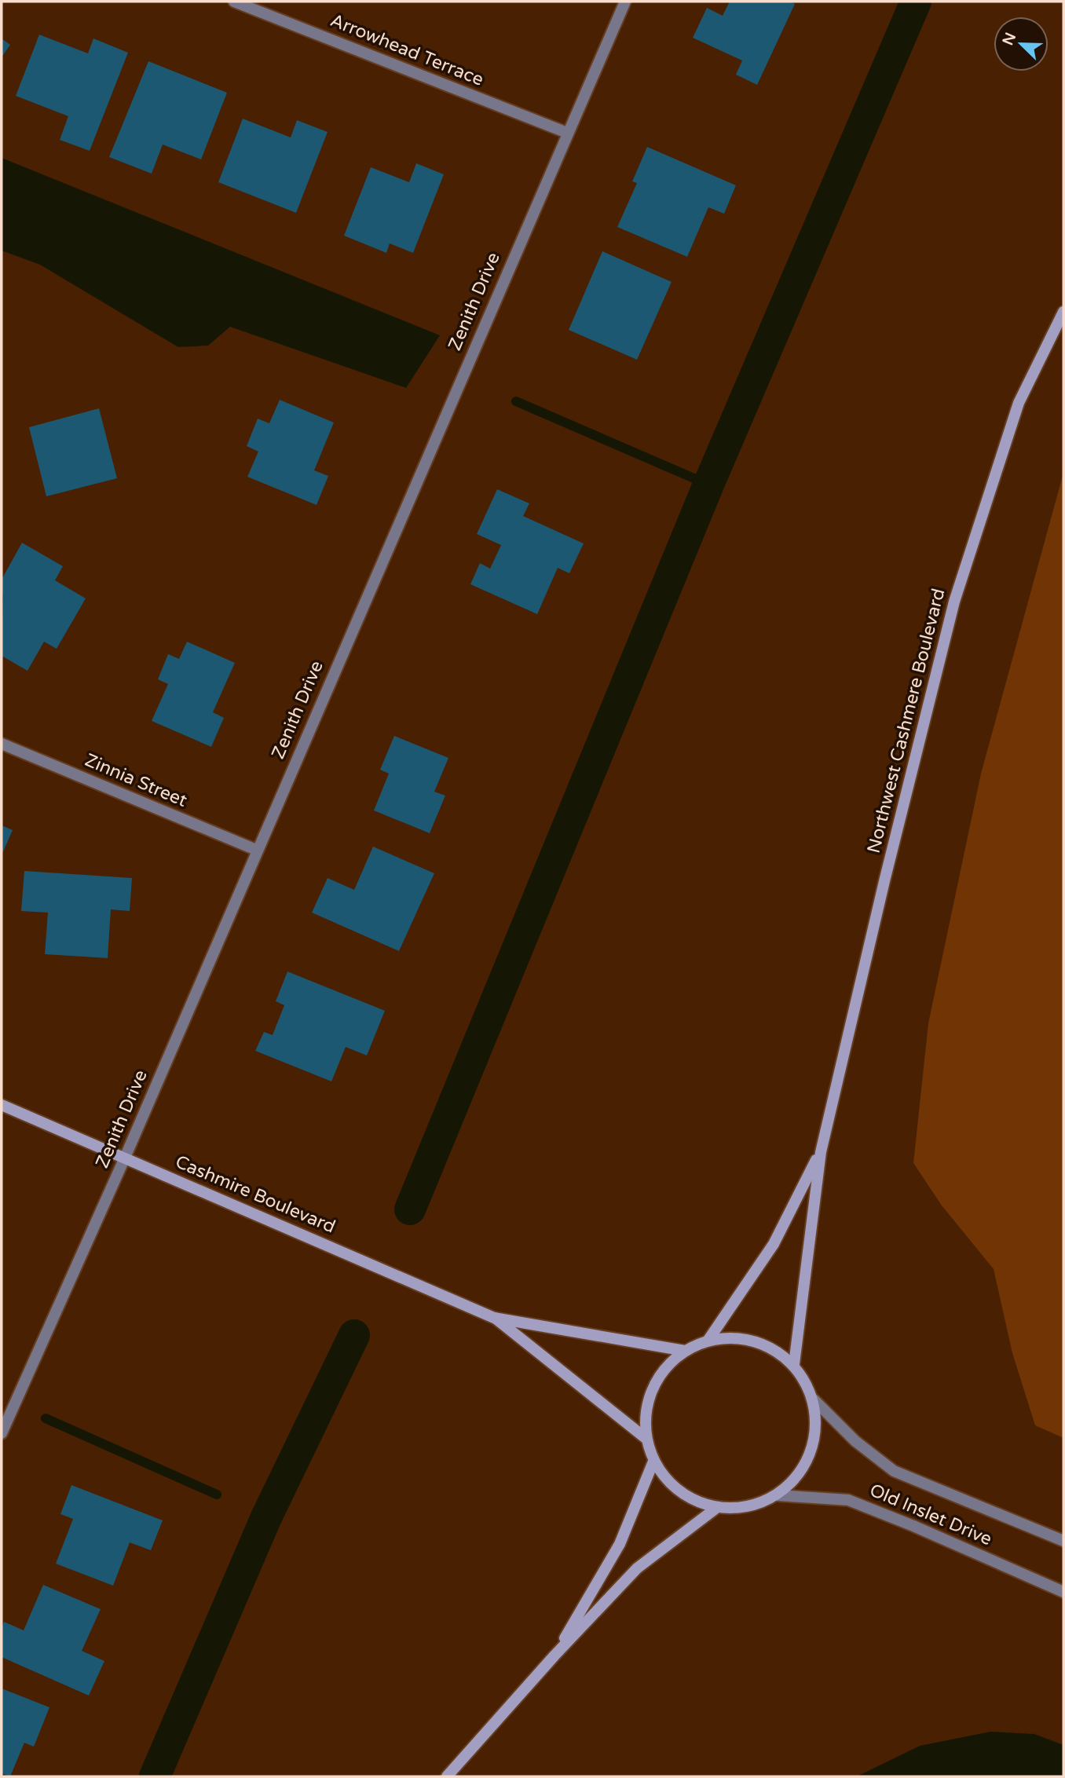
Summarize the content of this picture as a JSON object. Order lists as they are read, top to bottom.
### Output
{
  "streets": {
    "street": [
      "Arrowhead Terrace",
      "Zenith Drive",
      "Northwest Cashmere Boulevard",
      "Zinnia Street",
      "Cashmire Boulevard",
      "Old Inslet Drive"
    ]
  },
  "crossings": [
    ["Arrowhead Terrace", "Zenith Drive"],
    ["Zenith Drive", "Zinnia Street"],
    ["Zenith Drive", "Cashmire Boulevard"],
    ["Northwest Cashmere Boulevard", "Cashmire Boulevard"],
    ["Northwest Cashmere Boulevard", "Old Inslet Drive"],
    ["Cashmire Boulevard", "Old Inslet Drive"]
  ],
  "north": "top left"
}
